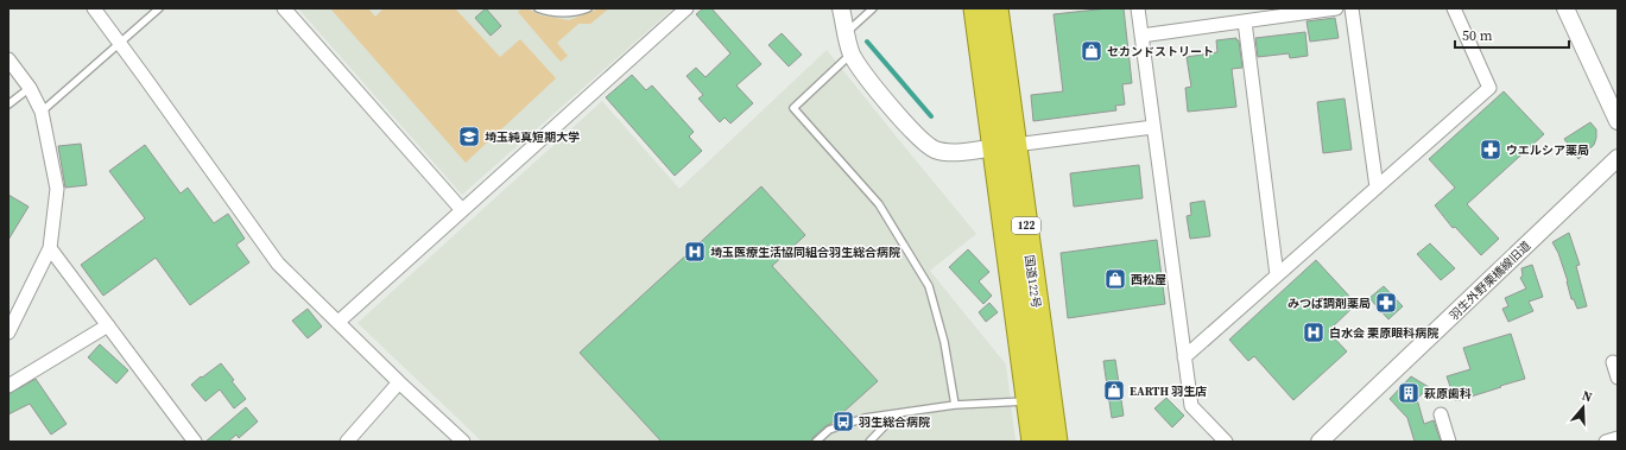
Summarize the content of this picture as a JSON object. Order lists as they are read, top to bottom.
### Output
{
  "streets": {
    "highway": ["122", "国道122号"],
    "street": ["羽生外野栗橋線旧道"]
  },
  "places": {
    "shop": ["セカンドストリート", "西松屋", "EARTH 羽生店"],
    "school or university": ["埼玉純真短期大学"],
    "pharmacy": ["ウエルシア薬局", "みつば調剤薬局"],
    "hospital": ["埼玉医療生活協同組合羽生総合病院", "白水会 栗原眼科病院"],
    "building": ["萩原歯科"],
    "bus stop": ["羽生総合病院"]
  },
  "scale_bar": "50 m",
  "north": "top"
}
